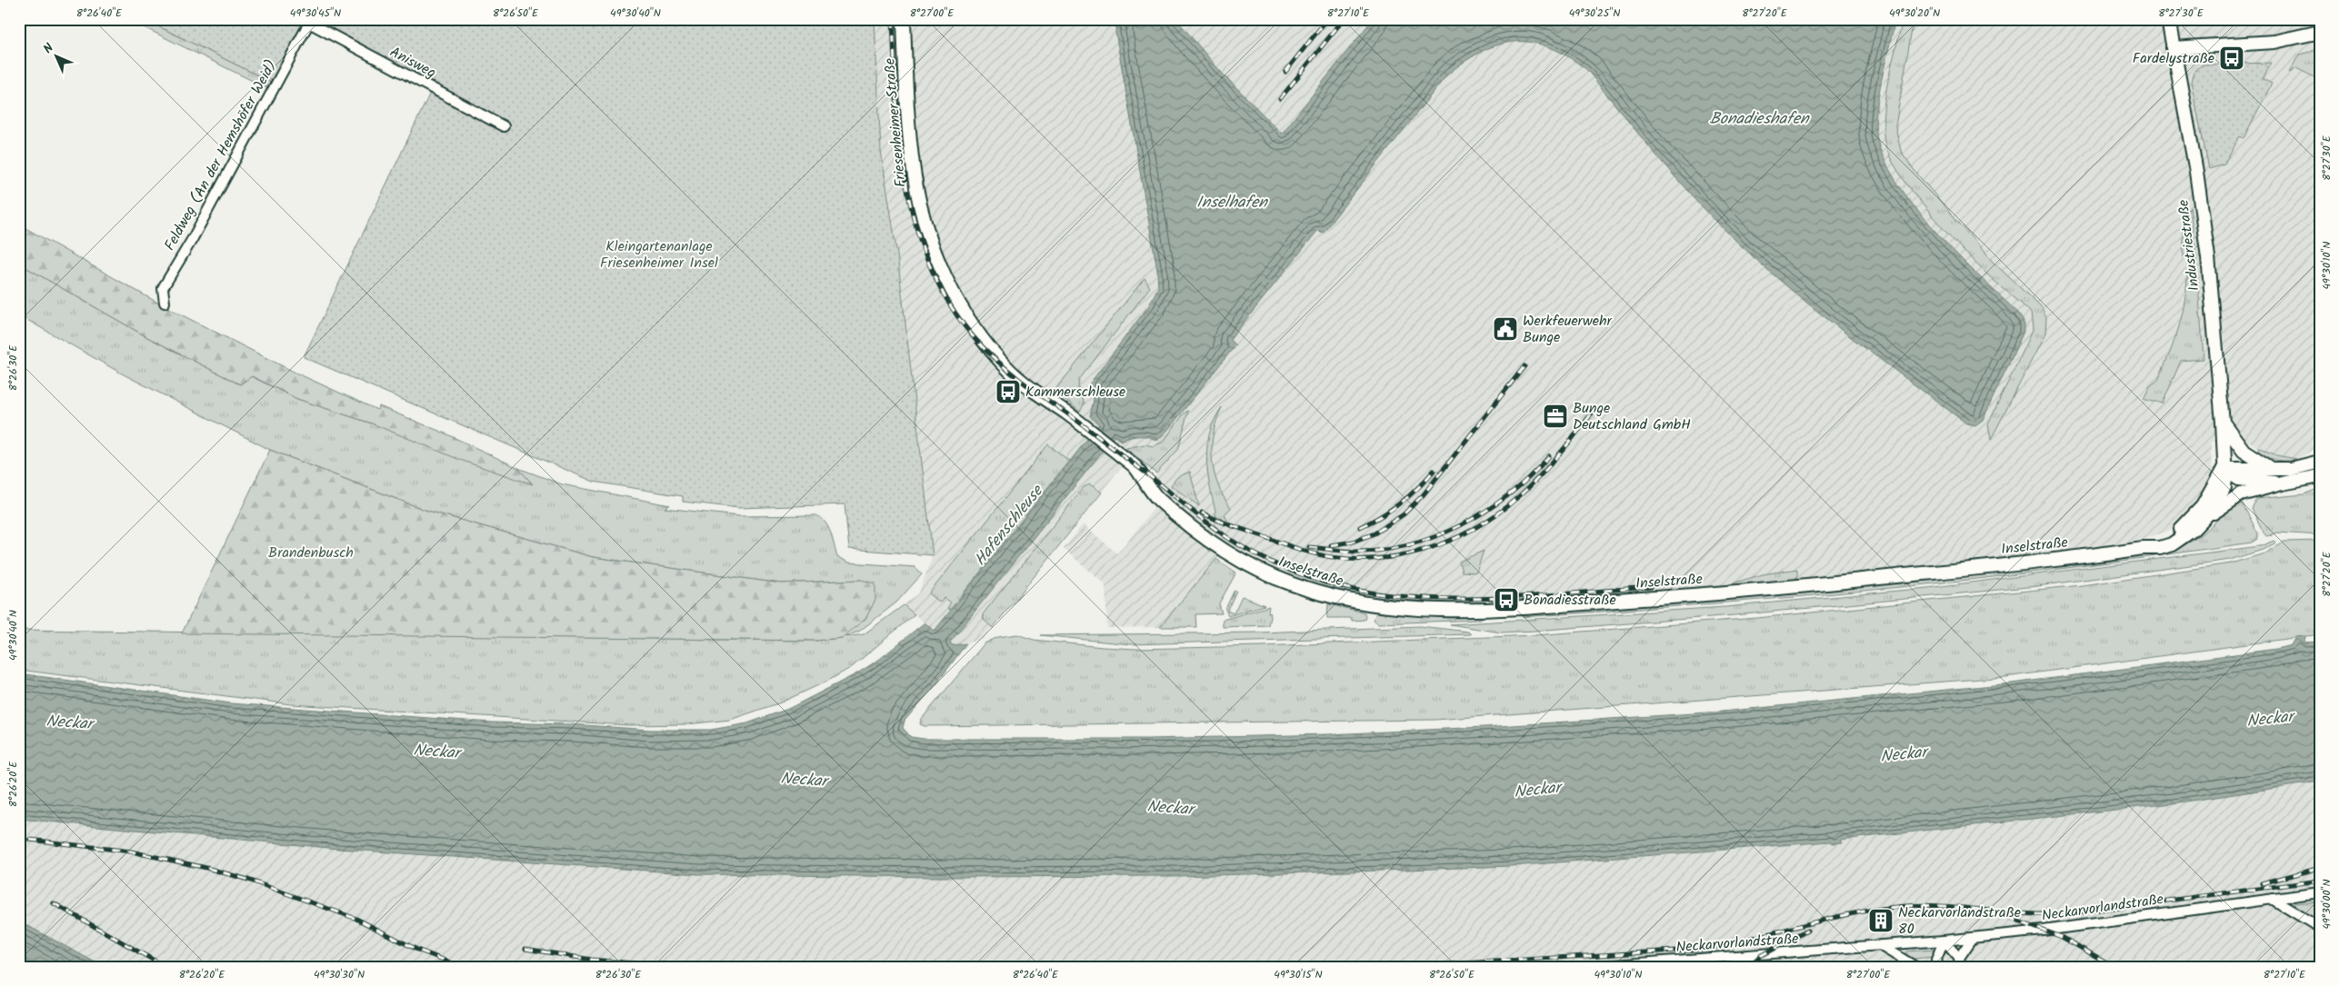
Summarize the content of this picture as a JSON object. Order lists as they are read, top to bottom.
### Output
{
  "streets": {
    "street": [
      "Anisweg",
      "Friesenheimer Straße",
      "Feldweg (An der Hemshöfer Weid)",
      "Industriestraße",
      "Inselstraße",
      "Neckarvorlandstraße"
    ]
  },
  "crossings": [
    ["Anisweg", "Feldweg (An der Hemshöfer Weid)"],
    ["Friesenheimer Straße", "Inselstraße"],
    ["Industriestraße", "Inselstraße"]
  ],
  "water": [
    "Bonadieshafen",
    "Inselhafen",
    "Hafenschleuse",
    "Neckar"
  ],
  "parks": ["Kleingartenanlage Friesenheimer Insel", "Brandenbusch"],
  "places": {
    "bus stop": ["Fardelystraße", "Kammerschleuse", "Bonadiesstraße"],
    "public building": ["Werkfeuerwehr Bunge"],
    "office": ["Bunge Deutschland GmbH"],
    "building": ["Neckarvorlandstraße 80"]
  },
  "north": "top left",
  "coordinates": [
    "8°26'40\"E",
    "49°30'45\"N",
    "8°26'50\"E",
    "49°30'40\"N",
    "8°27'00\"E",
    "8°27'10\"E",
    "49°30'25\"N",
    "8°27'20\"E",
    "49°30'20\"N",
    "8°27'30\"E",
    "49°30'10\"N",
    "8°26'30\"E",
    "8°26'20\"E",
    "49°30'00\"N",
    "49°30'30\"N",
    "49°30'15\"N"
  ]
}
